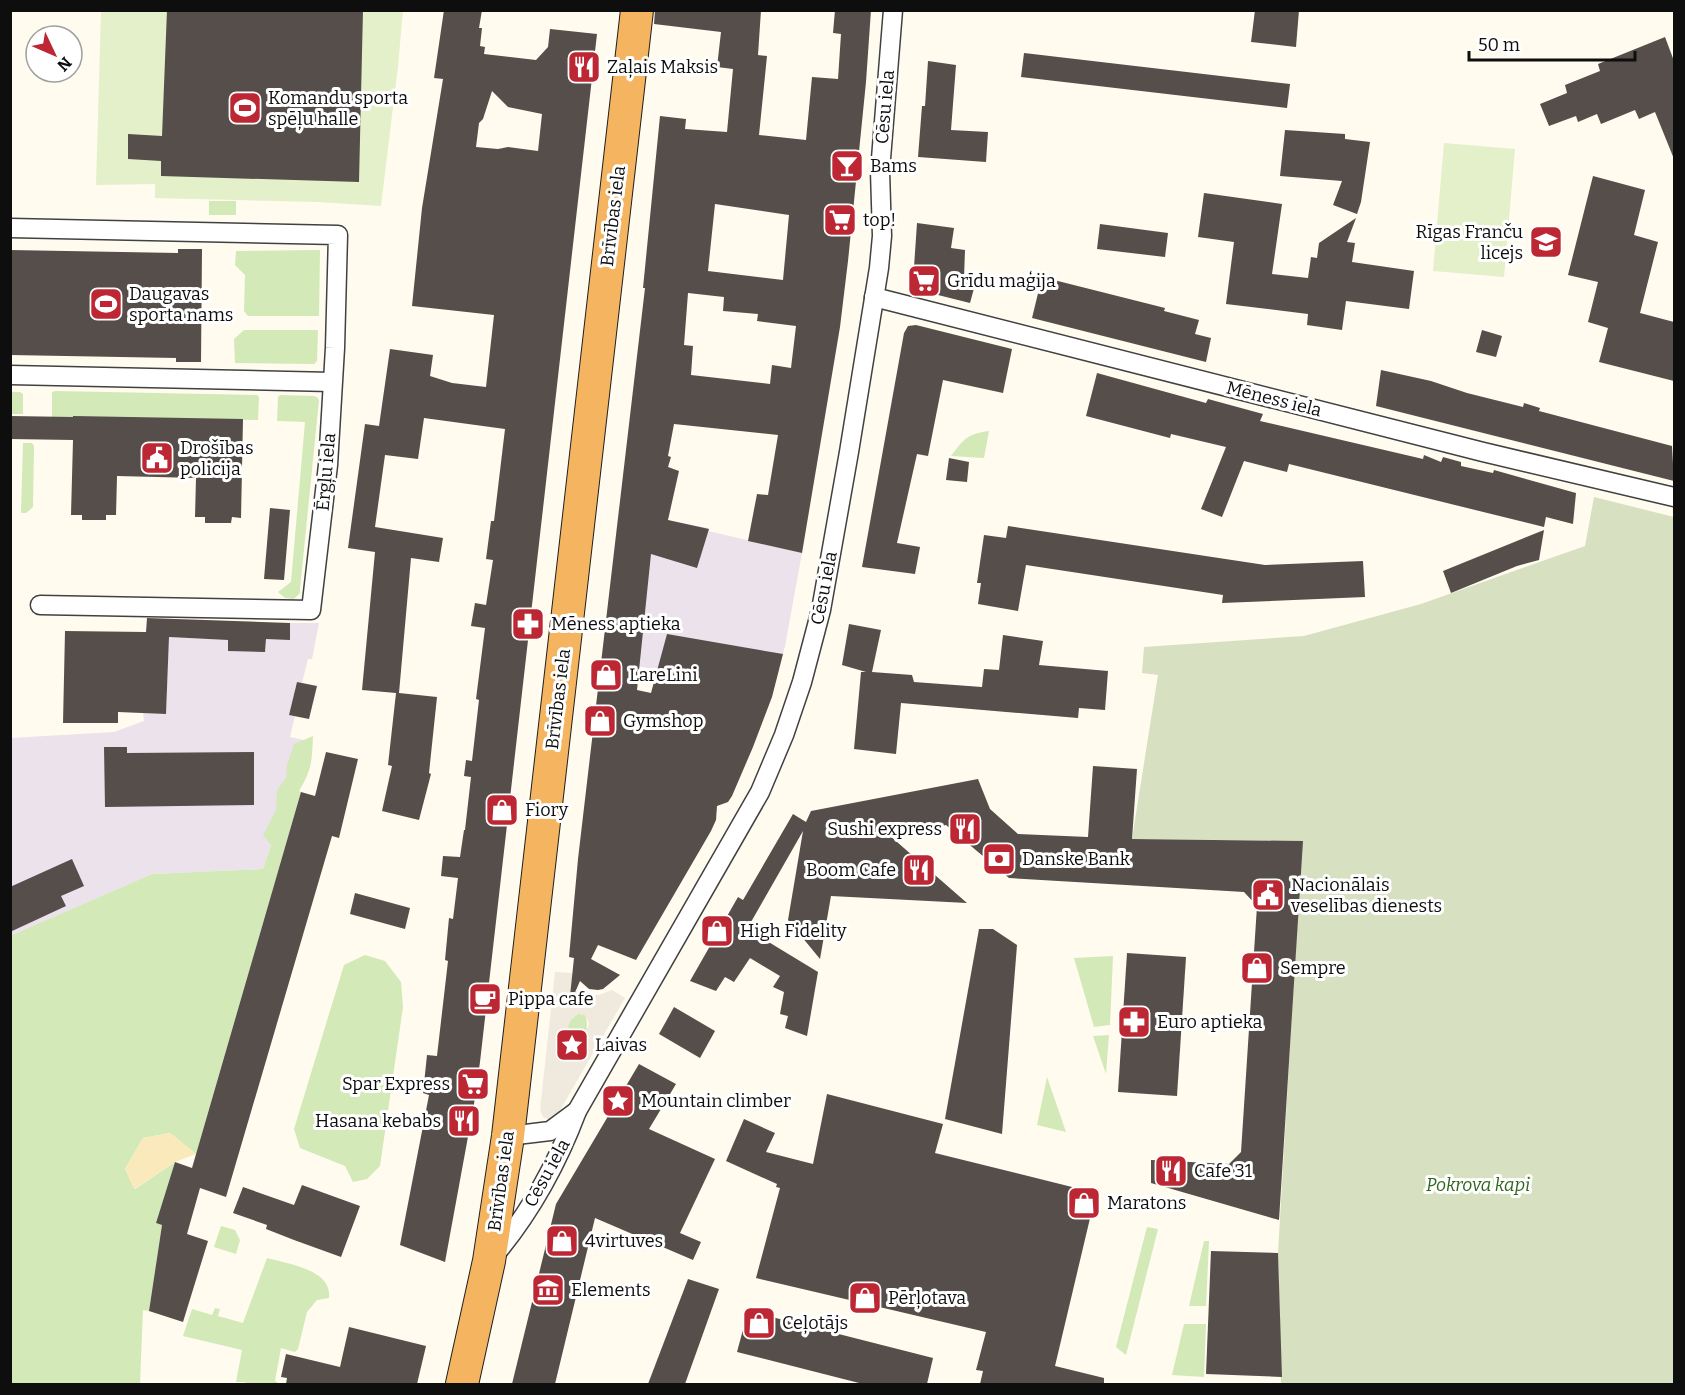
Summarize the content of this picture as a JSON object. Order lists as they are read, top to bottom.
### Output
{
  "streets": {
    "highway": ["Brīvības iela"],
    "street": ["Cēsu iela", "Mēness iela", "Ērgļu iela"]
  },
  "crossings": [
    ["Cēsu iela", "Brīvības iela"],
    ["Cēsu iela", "Mēness iela"]
  ],
  "parks": ["Pokrova kapi"],
  "places": {
    "restaurant": [
      "Zaļais Maksis",
      "Sushi express",
      "Boom Cafe",
      "Hasana kebabs",
      "Cafe 31"
    ],
    "sports": ["Komandu sporta spēļu halle", "Daugavas sporta nams"],
    "bar": ["Bams"],
    "supermarket": ["top!", "Grīdu maģija", "Spar Express"],
    "school or university": ["Rīgas Franču licejs"],
    "public building": ["Drošības policija", "Nacionālais veselības dienests"],
    "pharmacy": ["Mēness aptieka", "Euro aptieka"],
    "shop": [
      "LareLini",
      "Gymshop",
      "Fiory",
      "High Fidelity",
      "Sempre",
      "Maratons",
      "4virtuves",
      "Pērļotava",
      "Ceļotājs"
    ],
    "bank": ["Danske Bank"],
    "cafe": ["Pippa cafe"],
    "place": ["Laivas", "Mountain climber"],
    "museum": ["Elements"]
  },
  "scale_bar": "50 m",
  "north": "bottom right"
}
